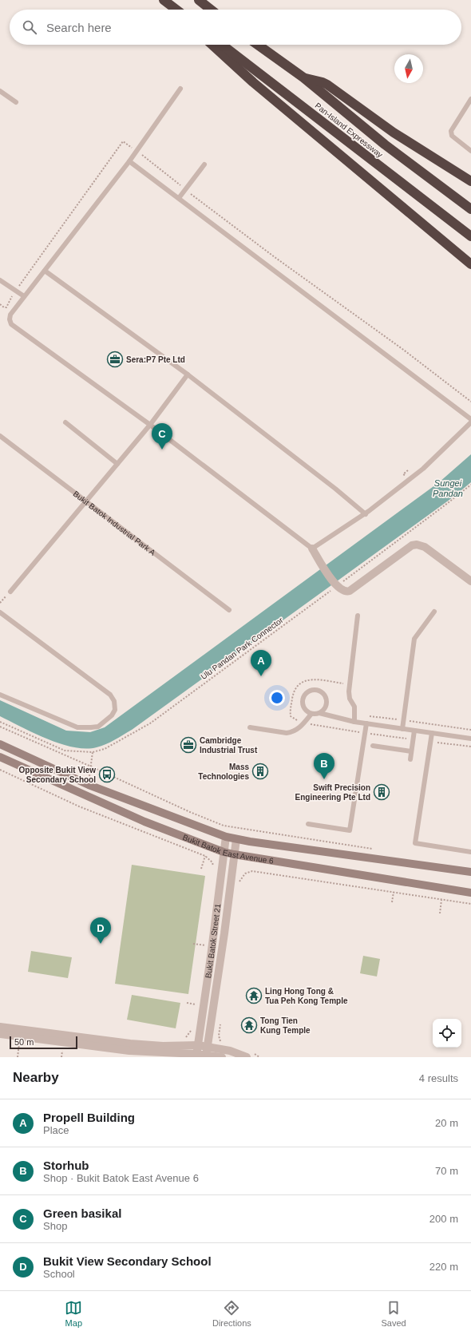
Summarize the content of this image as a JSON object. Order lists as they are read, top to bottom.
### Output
{
  "streets": {
    "highway": ["Pan-Island Expressway"],
    "main road": ["Bukit Batok East Avenue 6"],
    "street": ["Bukit Batok Street 21"],
    "lane": ["Bukit Batok Industrial Park A"],
    "path": ["Ulu Pandan Park Connector"]
  },
  "crossings": [
    ["Bukit Batok East Avenue 6", "Bukit Batok Street 21"]
  ],
  "water": ["Sungei Pandan"],
  "places": {
    "office": ["Sera:P7 Pte Ltd", "Cambridge Industrial Trust"],
    "building": ["Mass Technologies", "Swift Precision Engineering Pte Ltd"],
    "bus stop": ["Opposite Bukit View Secondary School"],
    "temple": ["Ling Hong Tong & Tua Peh Kong Temple", "Tong Tien Kung Temple"]
  },
  "scale_bar": "50 m",
  "north": "bottom",
  "page": {
    "search": "Search here",
    "pins": [
      "C",
      "A",
      "B",
      "D"
    ],
    "scale": "50 m",
    "heading": ["Nearby", "4 results"],
    "list": [
      {
        "mark": "A",
        "name": "Propell Building",
        "note": "Place",
        "value": "20 m"
      },
      {
        "mark": "B",
        "name": "Storhub",
        "note": "Shop · Bukit Batok East Avenue 6",
        "value": "70 m"
      },
      {
        "mark": "C",
        "name": "Green basikal",
        "note": "Shop",
        "value": "200 m"
      },
      {
        "mark": "D",
        "name": "Bukit View Secondary School",
        "note": "School",
        "value": "220 m"
      }
    ],
    "nav": ["Map", "Directions", "Saved"]
  }
}
